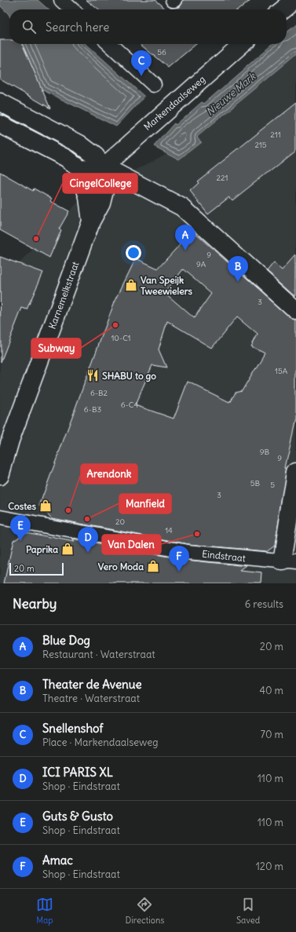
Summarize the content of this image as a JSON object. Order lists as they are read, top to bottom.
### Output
{
  "streets": {
    "street": ["Markendaalseweg", "Karnemelkstraat", "Eindstraat"]
  },
  "crossings": [
    ["Markendaalseweg", "Karnemelkstraat"]
  ],
  "water": ["Nieuwe Mark"],
  "places": {
    "other": [
      "CingelCollege",
      "Subway",
      "Arendonk",
      "Manfield",
      "Van Dalen"
    ],
    "shop": [
      "Van Speijk Tweewielers",
      "Costes",
      "Paprika",
      "Vero Moda"
    ],
    "restaurant": ["SHABU to go"]
  },
  "house_numbers": [
    "56",
    "211",
    "215",
    "221",
    "9",
    "9A",
    "3",
    "10-C1",
    "15A",
    "6-B2",
    "6-C4",
    "6-B3",
    "9B",
    "9",
    "5B",
    "5",
    "3",
    "20",
    "14"
  ],
  "scale_bar": "20 m",
  "page": {
    "search": "Search here",
    "pins": [
      "C",
      "A",
      "B",
      "E",
      "D",
      "F"
    ],
    "scale": "20 m",
    "heading": ["Nearby", "6 results"],
    "list": [
      {
        "mark": "A",
        "name": "Blue Dog",
        "note": "Restaurant · Waterstraat",
        "value": "20 m"
      },
      {
        "mark": "B",
        "name": "Theater de Avenue",
        "note": "Theatre · Waterstraat",
        "value": "40 m"
      },
      {
        "mark": "C",
        "name": "Snellenshof",
        "note": "Place · Markendaalseweg",
        "value": "70 m"
      },
      {
        "mark": "D",
        "name": "ICI PARIS XL",
        "note": "Shop · Eindstraat",
        "value": "110 m"
      },
      {
        "mark": "E",
        "name": "Guts & Gusto",
        "note": "Shop · Eindstraat",
        "value": "110 m"
      },
      {
        "mark": "F",
        "name": "Amac",
        "note": "Shop · Eindstraat",
        "value": "120 m"
      }
    ],
    "nav": ["Map", "Directions", "Saved"]
  }
}
